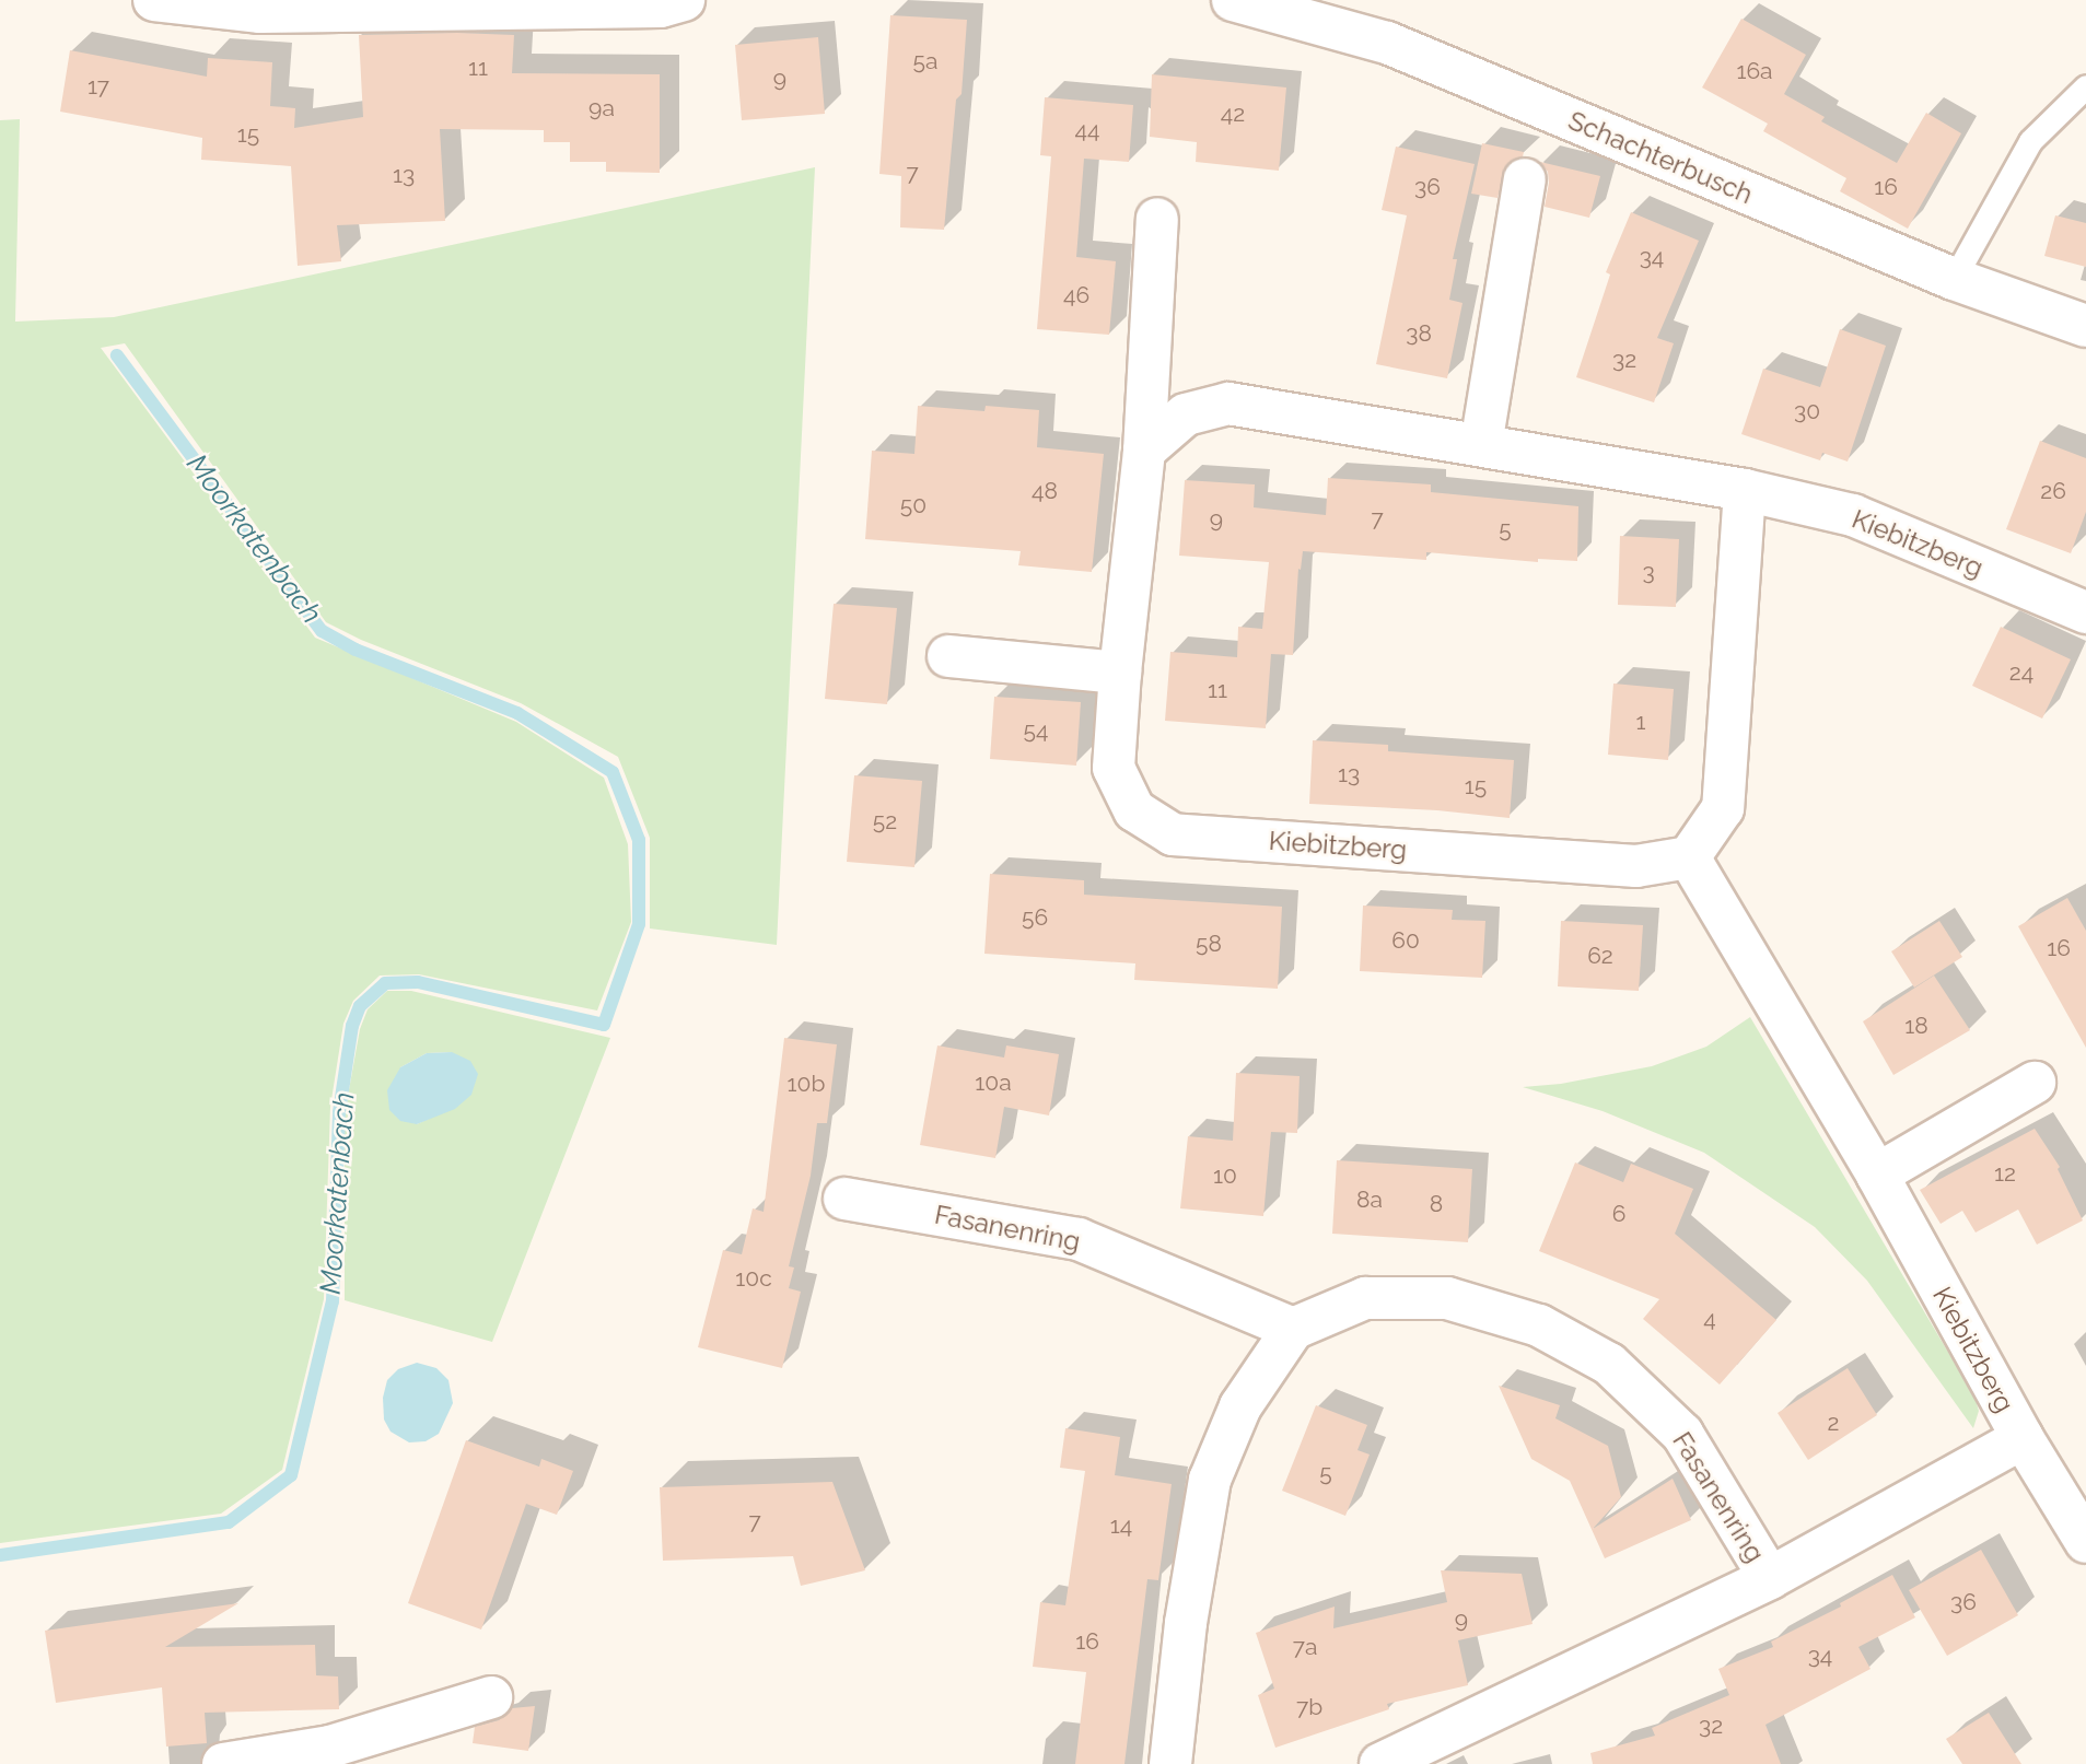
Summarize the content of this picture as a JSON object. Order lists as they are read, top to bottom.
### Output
{
  "streets": {
    "street": ["Schachterbusch", "Kiebitzberg", "Fasanenring"]
  },
  "crossings": [
    ["Kiebitzberg", "Fasanenring"]
  ],
  "water": ["Moorkatenbach"],
  "house_numbers": [
    "5a",
    "11",
    "16a",
    "9",
    "17",
    "9a",
    "42",
    "44",
    "15",
    "7",
    "13",
    "36",
    "16",
    "34",
    "46",
    "38",
    "32",
    "30",
    "48",
    "26",
    "50",
    "7",
    "9",
    "5",
    "3",
    "24",
    "11",
    "1",
    "54",
    "13",
    "15",
    "52",
    "56",
    "60",
    "58",
    "16",
    "62",
    "18",
    "10a",
    "10b",
    "12",
    "10",
    "8a",
    "8",
    "6",
    "10c",
    "4",
    "2",
    "5",
    "7",
    "14",
    "36",
    "9",
    "16",
    "7a",
    "34",
    "7b",
    "32"
  ]
}
